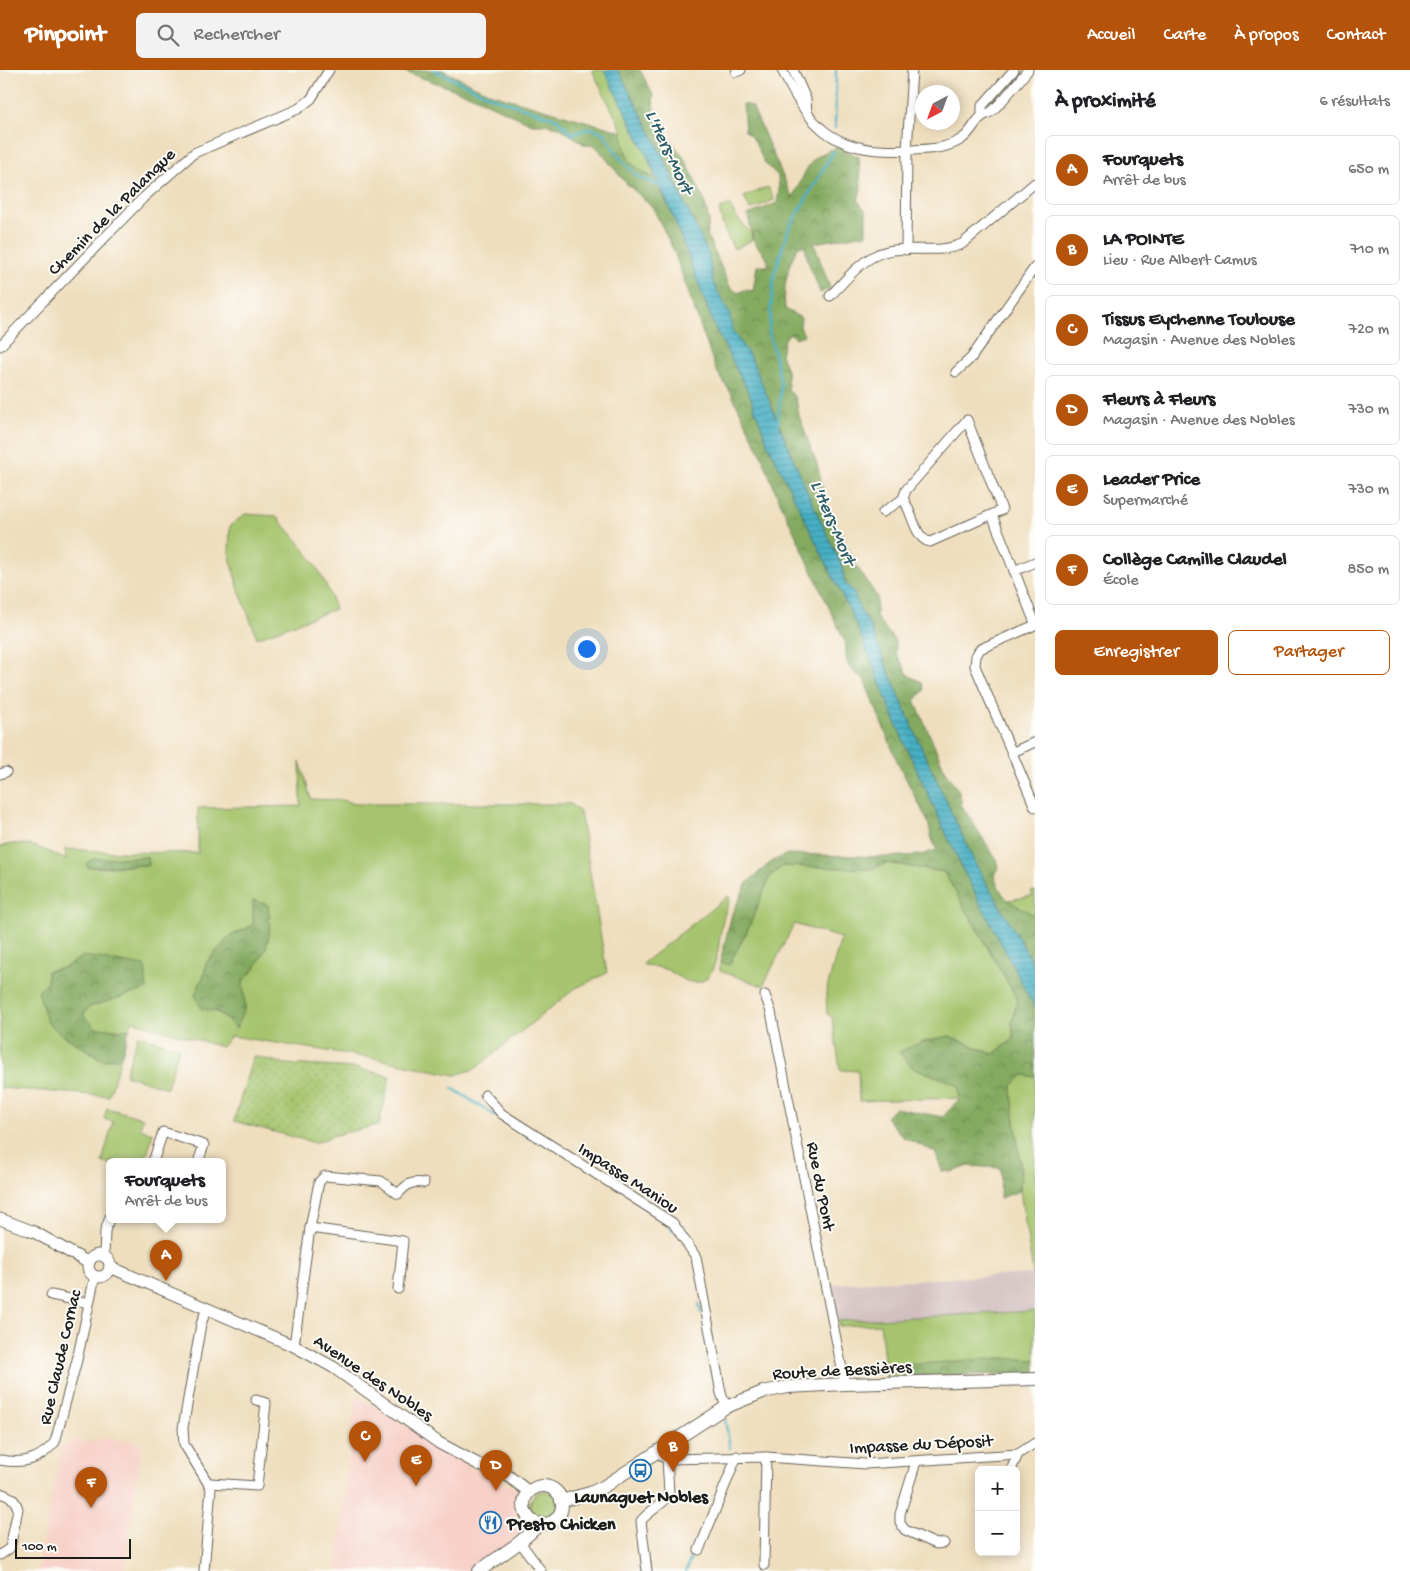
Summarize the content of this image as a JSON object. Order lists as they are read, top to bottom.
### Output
{
  "streets": {
    "main road": ["Route de Bessières"],
    "street": [
      "Chemin de la Palanque",
      "Impasse Maniou",
      "Rue du Pont",
      "Rue Claude Cornac",
      "Avenue des Nobles",
      "Impasse du Déposit"
    ]
  },
  "crossings": [
    ["Impasse Maniou", "Route de Bessières"],
    ["Rue du Pont", "Route de Bessières"],
    ["Rue Claude Cornac", "Avenue des Nobles"],
    ["Route de Bessières", "Avenue des Nobles"],
    ["Route de Bessières", "Impasse du Déposit"]
  ],
  "water": ["L'Hers-Mort"],
  "places": {
    "bus stop": ["Launaguet Nobles"],
    "restaurant": ["Presto Chicken"]
  },
  "scale_bar": "100 m",
  "north": "bottom left",
  "page": {
    "header": "Pinpoint",
    "search": "Rechercher",
    "nav": [
      "Accueil",
      "Carte",
      "À propos",
      "Contact"
    ],
    "heading": ["À proximité", "6 résultats"],
    "list": [
      {
        "mark": "A",
        "name": "Fourquets",
        "note": "Arrêt de bus",
        "value": "650 m"
      },
      {
        "mark": "B",
        "name": "LA POINTE",
        "note": "Lieu · Rue Albert Camus",
        "value": "710 m"
      },
      {
        "mark": "C",
        "name": "Tissus Eychenne Toulouse",
        "note": "Magasin · Avenue des Nobles",
        "value": "720 m"
      },
      {
        "mark": "D",
        "name": "Fleurs à Fleurs",
        "note": "Magasin · Avenue des Nobles",
        "value": "730 m"
      },
      {
        "mark": "E",
        "name": "Leader Price",
        "note": "Supermarché",
        "value": "730 m"
      },
      {
        "mark": "F",
        "name": "Collège Camille Claudel",
        "note": "École",
        "value": "850 m"
      }
    ],
    "buttons": ["Enregistrer", "Partager"],
    "popup": ["Fourquets", "Arrêt de bus"],
    "pins": [
      "A",
      "C",
      "B",
      "E",
      "D",
      "F"
    ],
    "map_buttons": ["+", "−"],
    "scale": "100 m"
  }
}
